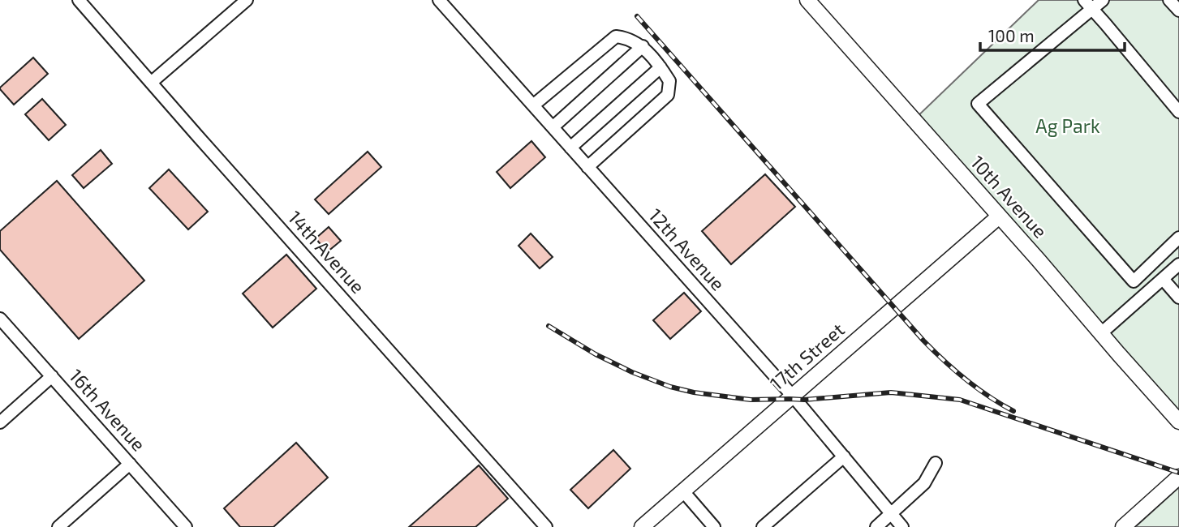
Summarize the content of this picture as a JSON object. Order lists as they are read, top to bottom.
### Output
{
  "streets": {
    "main road": ["10th Avenue", "17th Street"],
    "street": ["12th Avenue", "14th Avenue", "16th Avenue"]
  },
  "crossings": [
    ["10th Avenue", "17th Street"],
    ["12th Avenue", "17th Street"]
  ],
  "parks": ["Ag Park"],
  "scale_bar": "100 m"
}
